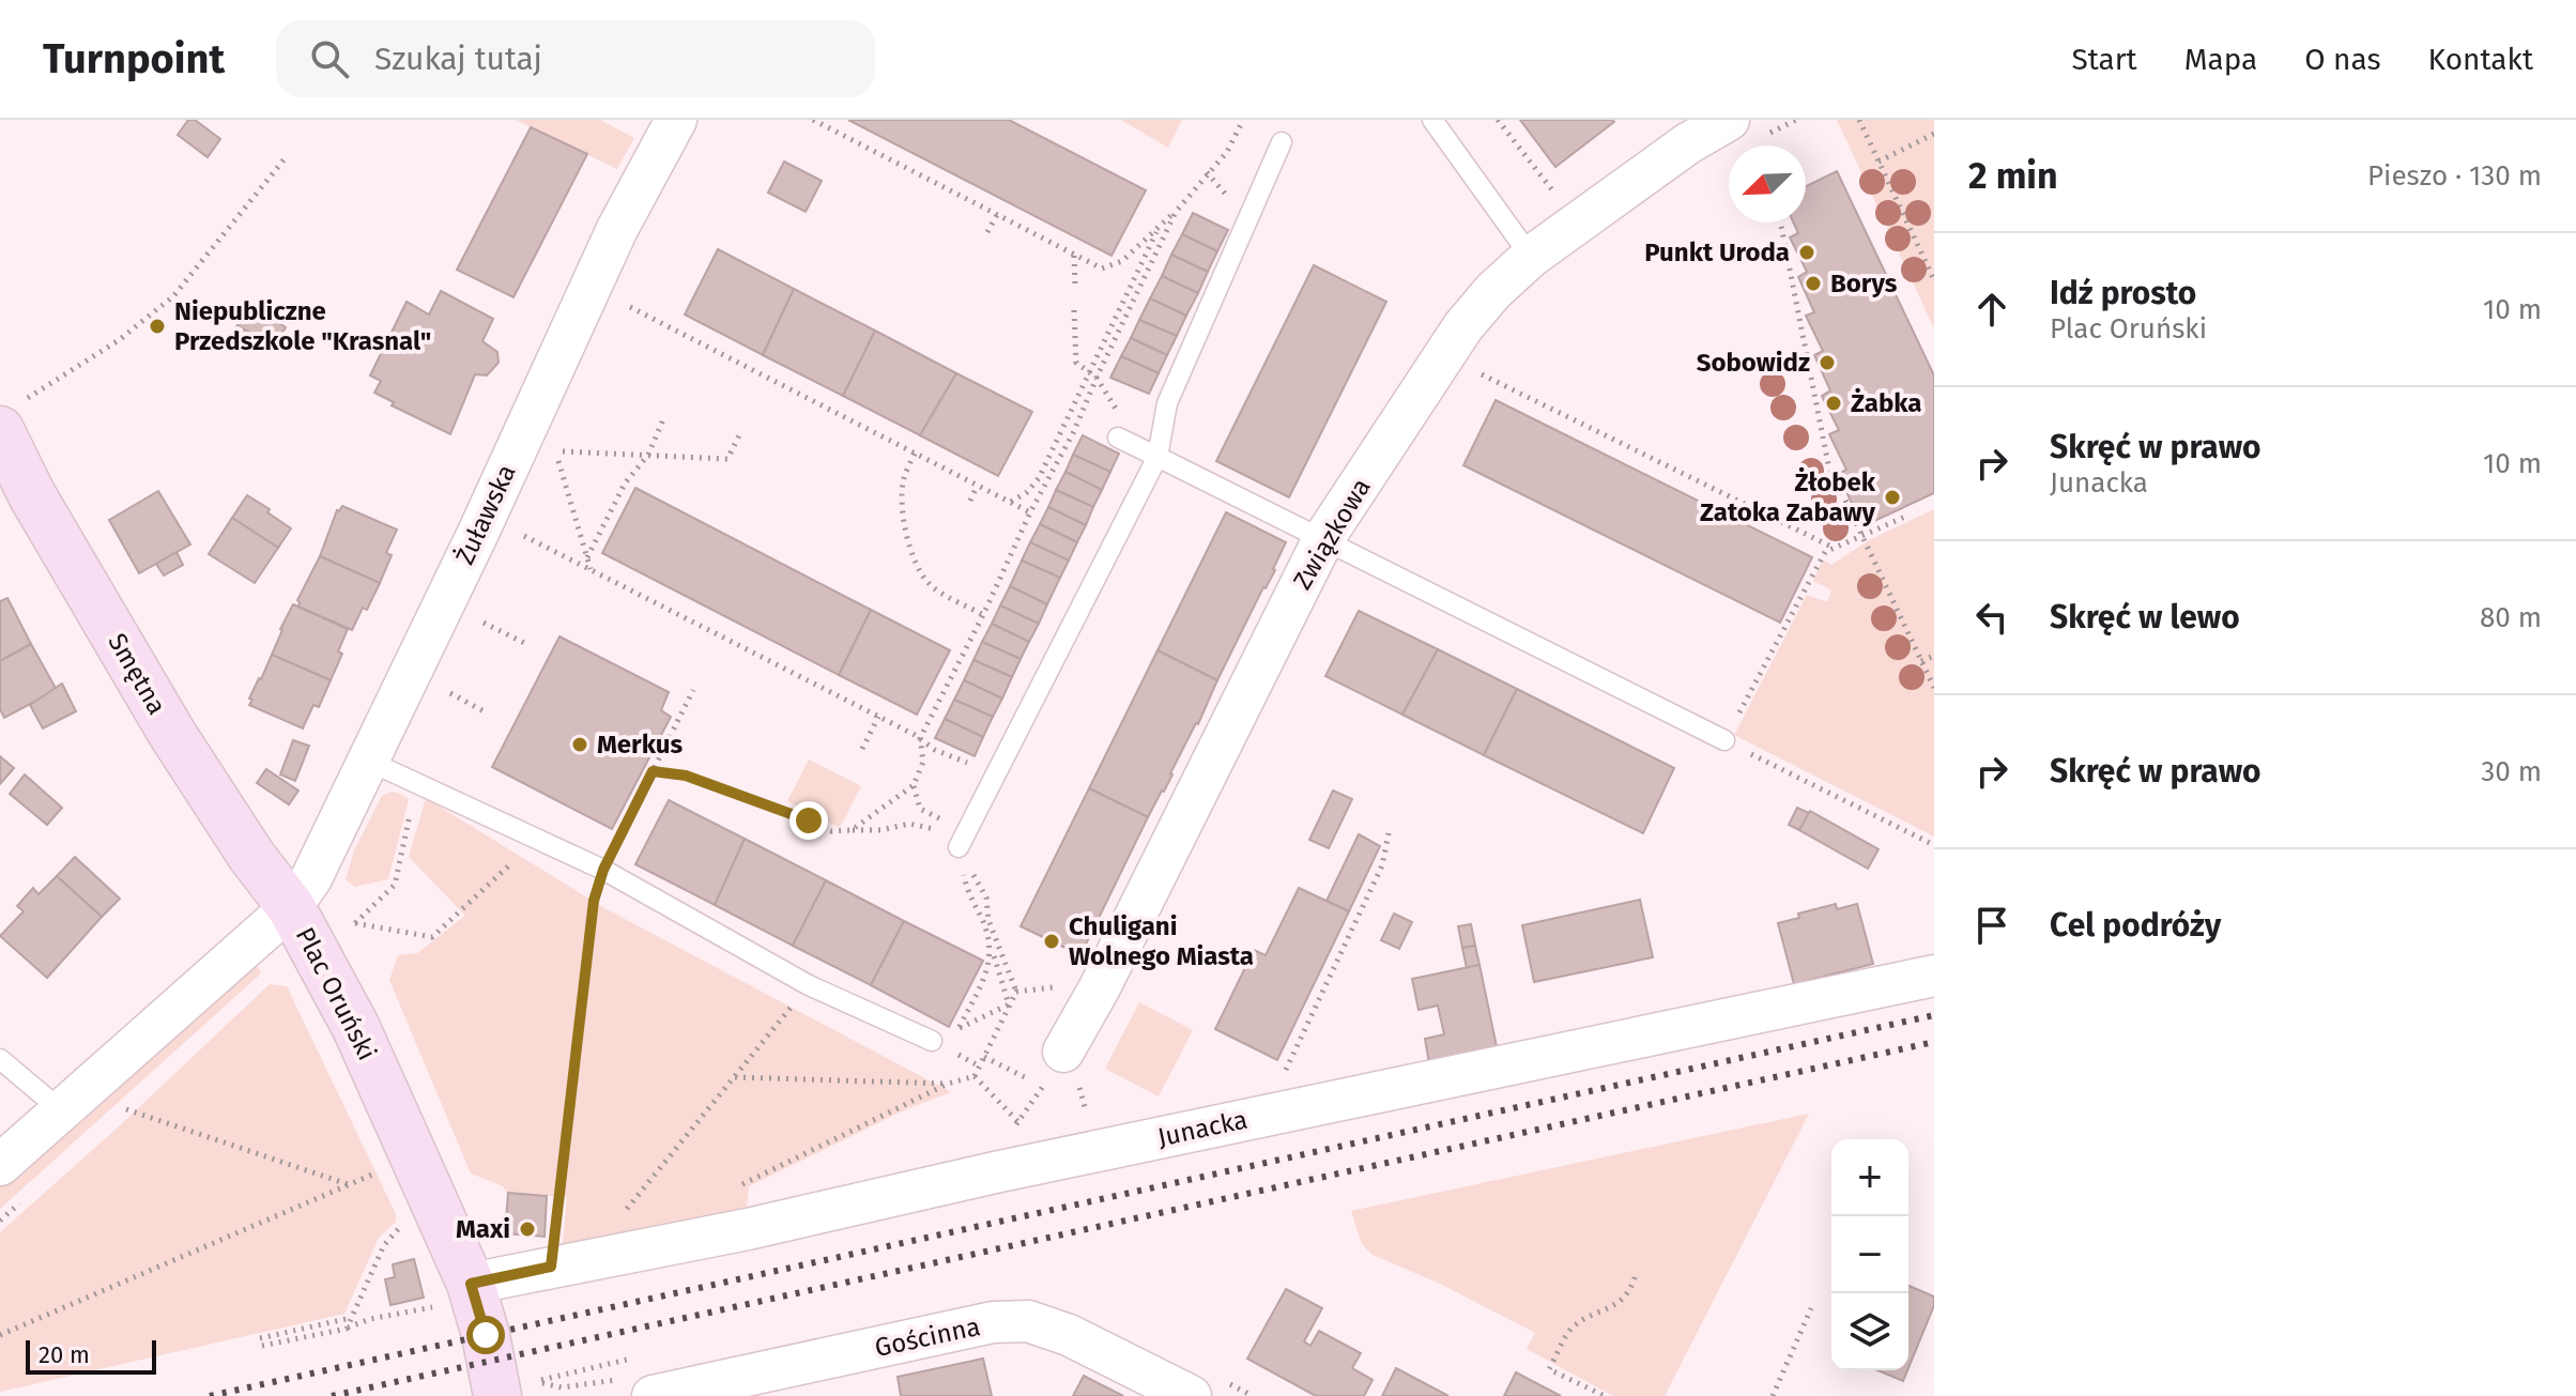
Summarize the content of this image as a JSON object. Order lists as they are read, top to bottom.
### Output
{
  "streets": {
    "street": [
      "Żuławska",
      "Związkowa",
      "Smętna",
      "Plac Oruński",
      "Junacka",
      "Gościnna"
    ]
  },
  "crossings": [
    ["Żuławska", "Smętna"],
    ["Żuławska", "Plac Oruński"],
    ["Smętna", "Plac Oruński"],
    ["Plac Oruński", "Junacka"]
  ],
  "places": [
    "Punkt Uroda",
    "Borys",
    "Niepubliczne Przedszkole \"Krasnal\"",
    "Sobowidz",
    "Żabka",
    "Żłobek Zatoka Zabawy",
    "Merkus",
    "Chuligani Wolnego Miasta",
    "Maxi"
  ],
  "scale_bar": "20 m",
  "north": "bottom left",
  "page": {
    "header": "Turnpoint",
    "search": "Szukaj tutaj",
    "nav": [
      "Start",
      "Mapa",
      "O nas",
      "Kontakt"
    ],
    "heading": ["2 min", "Pieszo · 130 m"],
    "list": [
      ["Idź prosto", "Plac Oruński", "10 m"],
      ["Skręć w prawo", "Junacka", "10 m"],
      ["Skręć w lewo", "80 m"],
      ["Skręć w prawo", "30 m"],
      "Cel podróży"
    ],
    "map_buttons": ["+", "−"],
    "scale": "20 m"
  }
}
